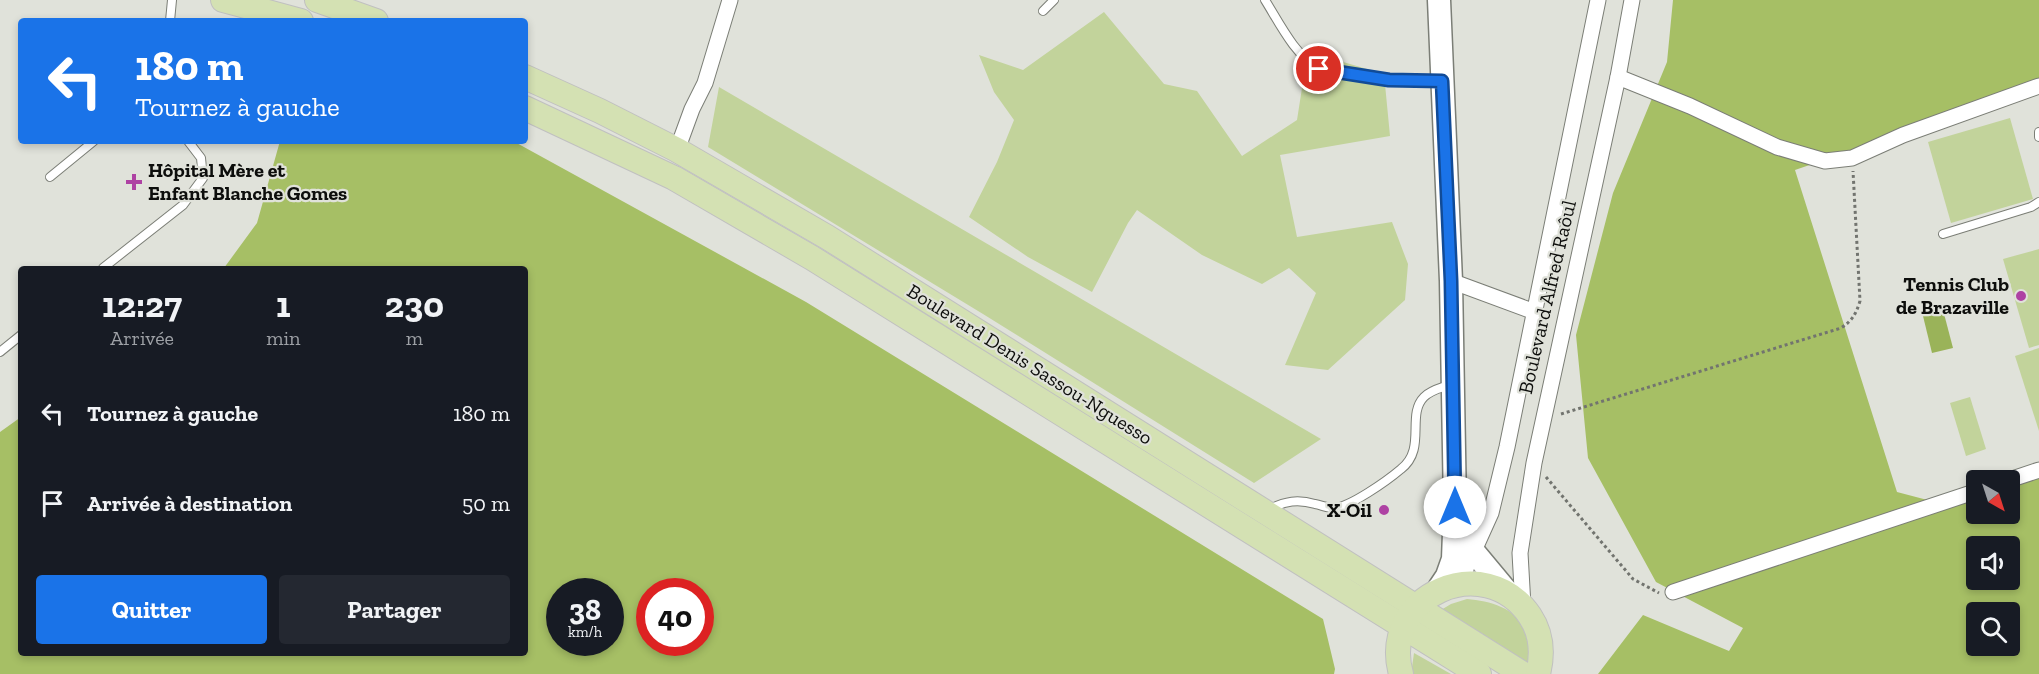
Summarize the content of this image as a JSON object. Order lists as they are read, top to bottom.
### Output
{
  "streets": {
    "main road": ["Boulevard Denis Sassou-Nguesso"],
    "street": ["Boulevard Alfred Raôul"]
  },
  "places": {
    "health": ["Hôpital Mère et Enfant Blanche Gomes"],
    "other": ["Tennis Club de Brazaville", "X-Oil"]
  },
  "north": "bottom right",
  "page": {
    "turn": ["180 m", "Tournez à gauche"],
    "eta": [
      "12:27",
      "Arrivée",
      "1",
      "min",
      "230",
      "m"
    ],
    "list": [
      {
        "name": "Tournez à gauche",
        "value": "180 m"
      },
      {
        "name": "Arrivée à destination",
        "value": "50 m"
      }
    ],
    "buttons": ["Quitter", "Partager"],
    "speed": "38 km/h",
    "limit": "40"
  }
}
